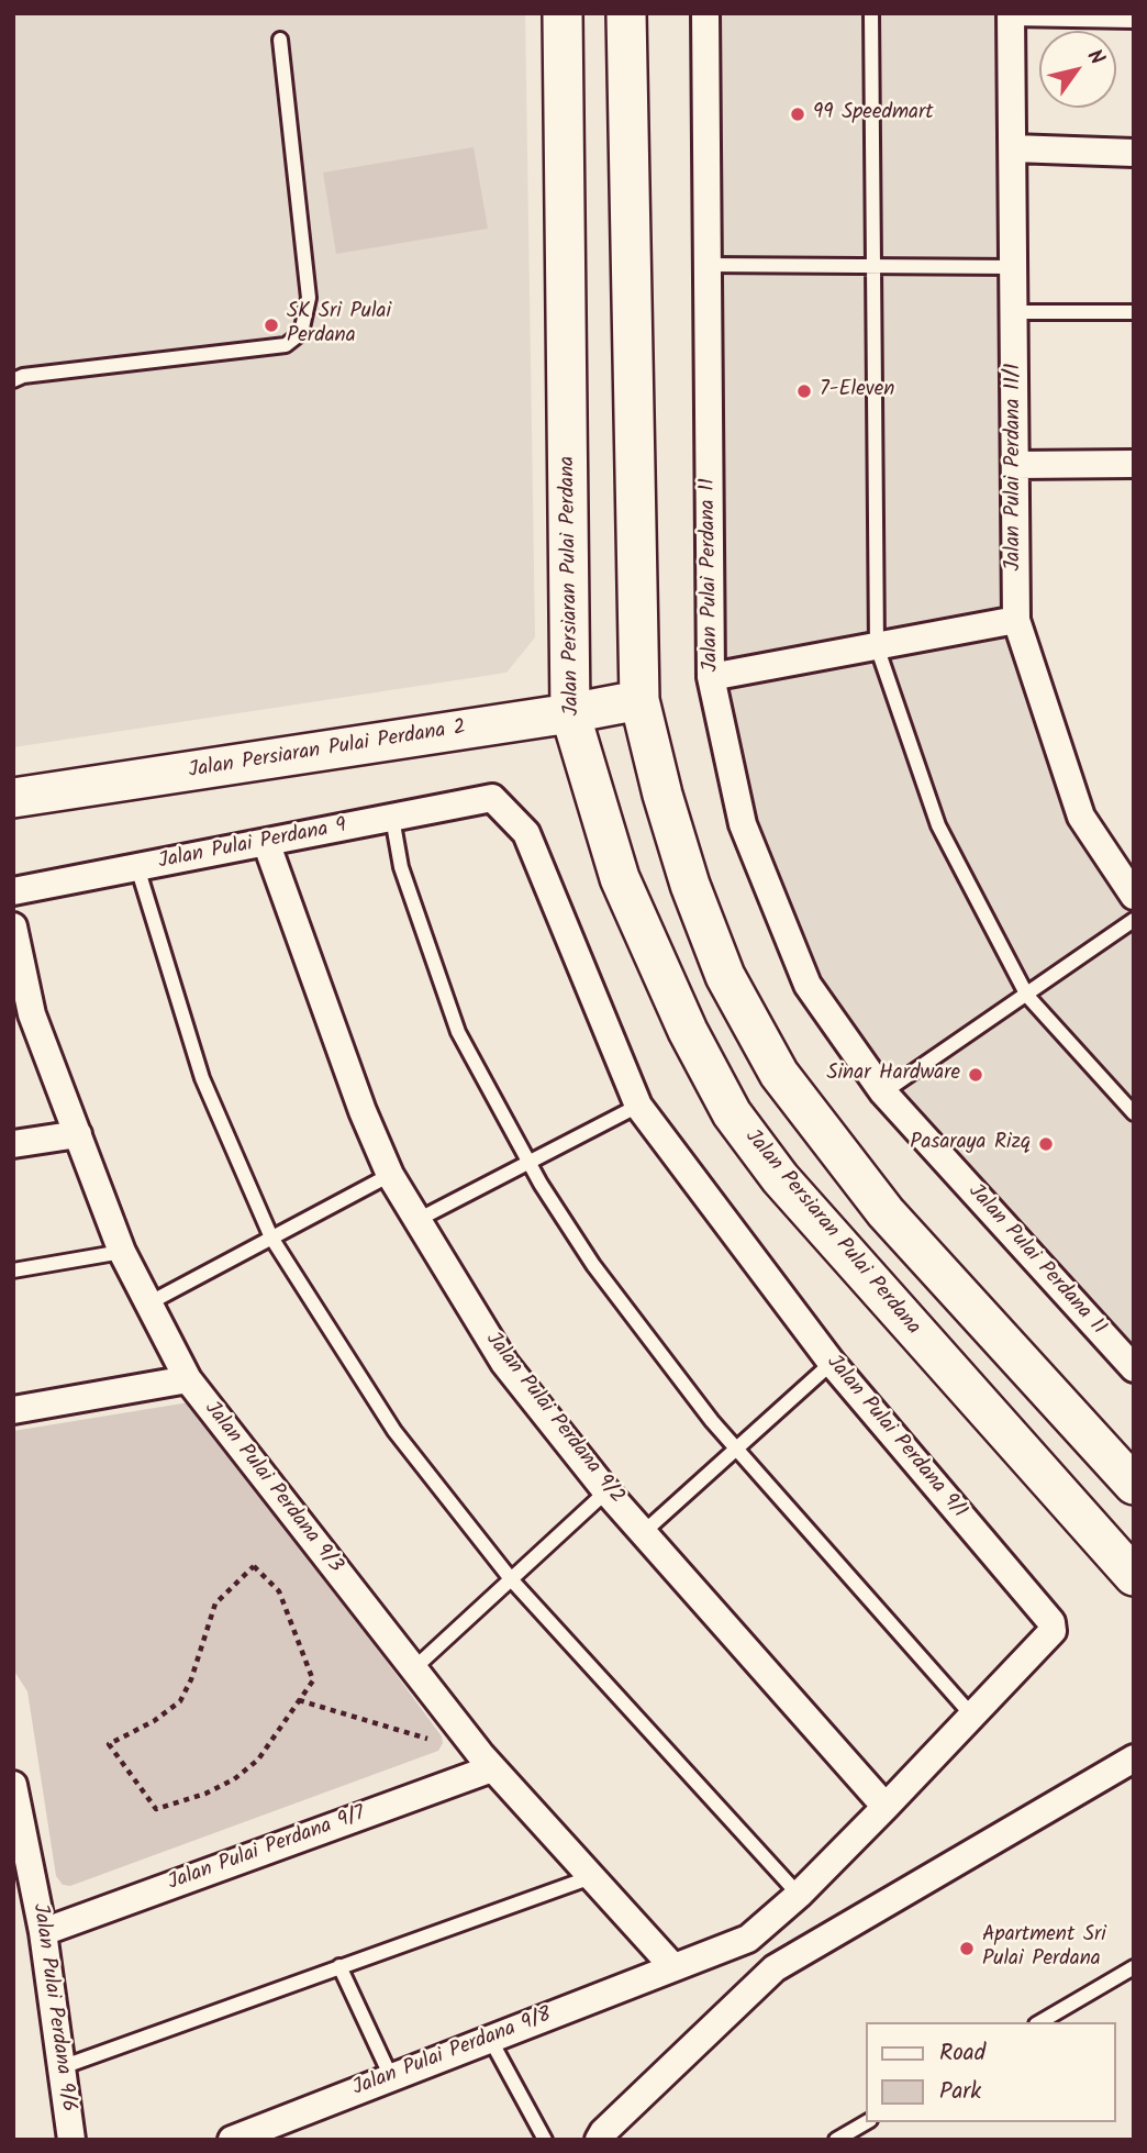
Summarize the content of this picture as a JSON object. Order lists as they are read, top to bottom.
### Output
{
  "streets": {
    "main road": ["Jalan Persiaran Pulai Perdana", "Jalan Persiaran Pulai Perdana 2"],
    "street": [
      "Jalan Pulai Perdana 11/1",
      "Jalan Pulai Perdana 11",
      "Jalan Pulai Perdana 9",
      "Jalan Pulai Perdana 9/2",
      "Jalan Pulai Perdana 9/1",
      "Jalan Pulai Perdana 9/3",
      "Jalan Pulai Perdana 9/7",
      "Jalan Pulai Perdana 9/6",
      "Jalan Pulai Perdana 9/8"
    ]
  },
  "crossings": [
    ["Jalan Persiaran Pulai Perdana", "Jalan Persiaran Pulai Perdana 2"],
    ["Jalan Pulai Perdana 9", "Jalan Pulai Perdana 9/2"],
    ["Jalan Pulai Perdana 9", "Jalan Pulai Perdana 9/1"],
    ["Jalan Pulai Perdana 9/2", "Jalan Pulai Perdana 9/1"],
    ["Jalan Pulai Perdana 9/1", "Jalan Pulai Perdana 9/3"],
    ["Jalan Pulai Perdana 9/1", "Jalan Pulai Perdana 9/8"],
    ["Jalan Pulai Perdana 9/3", "Jalan Pulai Perdana 9/7"],
    ["Jalan Pulai Perdana 9/3", "Jalan Pulai Perdana 9/8"],
    ["Jalan Pulai Perdana 9/7", "Jalan Pulai Perdana 9/6"]
  ],
  "places": [
    "99 Speedmart",
    "SK Sri Pulai Perdana",
    "7-Eleven",
    "Sinar Hardware",
    "Pasaraya Rizq",
    "Apartment Sri Pulai Perdana"
  ],
  "legend": ["Road", "Park"],
  "north": "top right"
}
